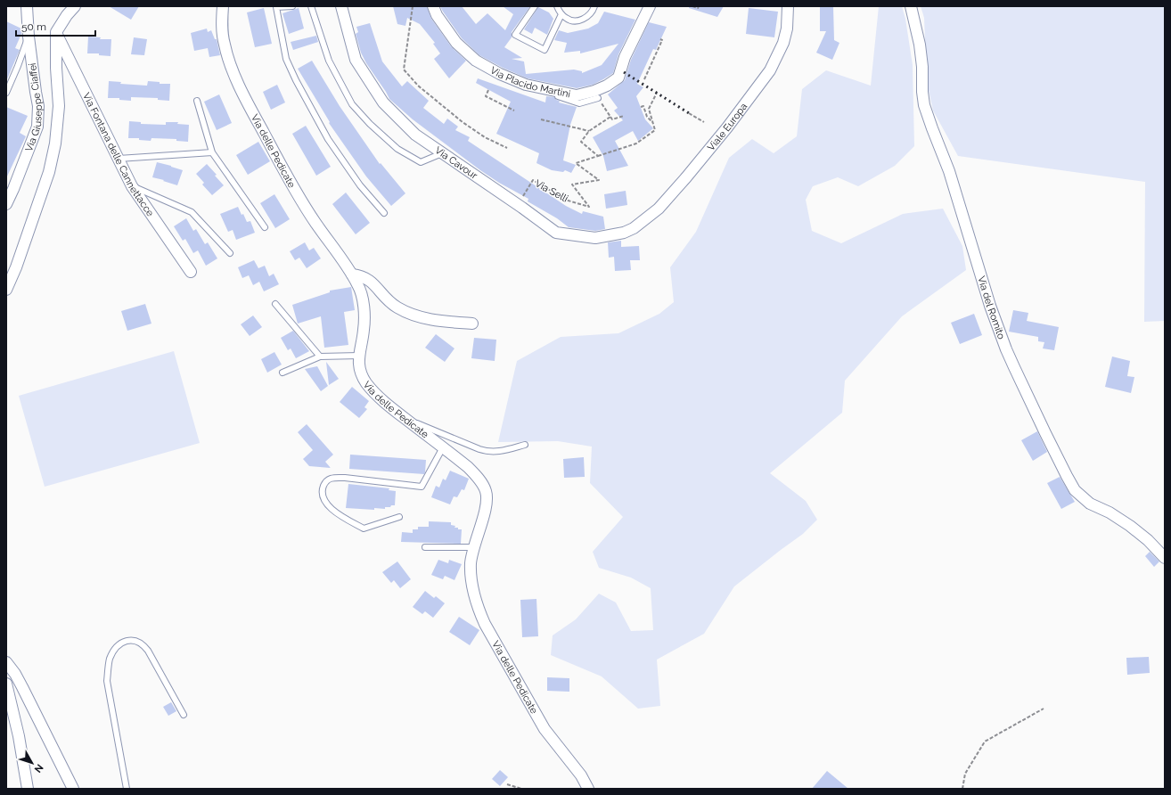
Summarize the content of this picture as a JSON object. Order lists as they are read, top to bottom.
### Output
{
  "streets": {
    "street": [
      "Via Placido Martini",
      "Via Giuseppe Ciaffei",
      "Viale Europa",
      "Via delle Pedicate",
      "Via Fontana delle Cannettacce",
      "Via Cavour",
      "Via del Romito"
    ],
    "path": ["Via Selli"]
  },
  "crossings": [
    ["Viale Europa", "Via Cavour"],
    ["Via Cavour", "Via Selli"]
  ],
  "scale_bar": "50 m",
  "north": "bottom right"
}
